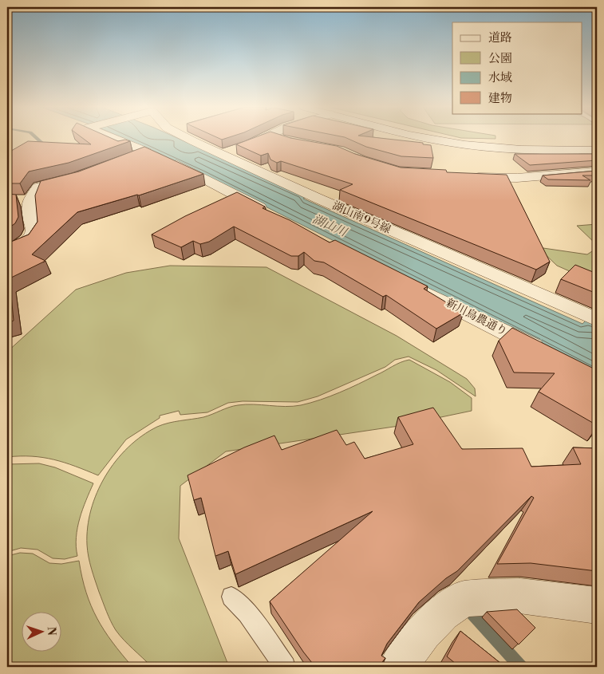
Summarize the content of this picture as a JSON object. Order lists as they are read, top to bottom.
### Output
{
  "streets": {
    "street": ["湖山南9号線", "新川鳥農通り"]
  },
  "water": ["湖山川"],
  "legend": [
    "道路",
    "公園",
    "水域",
    "建物"
  ],
  "north": "right"
}
